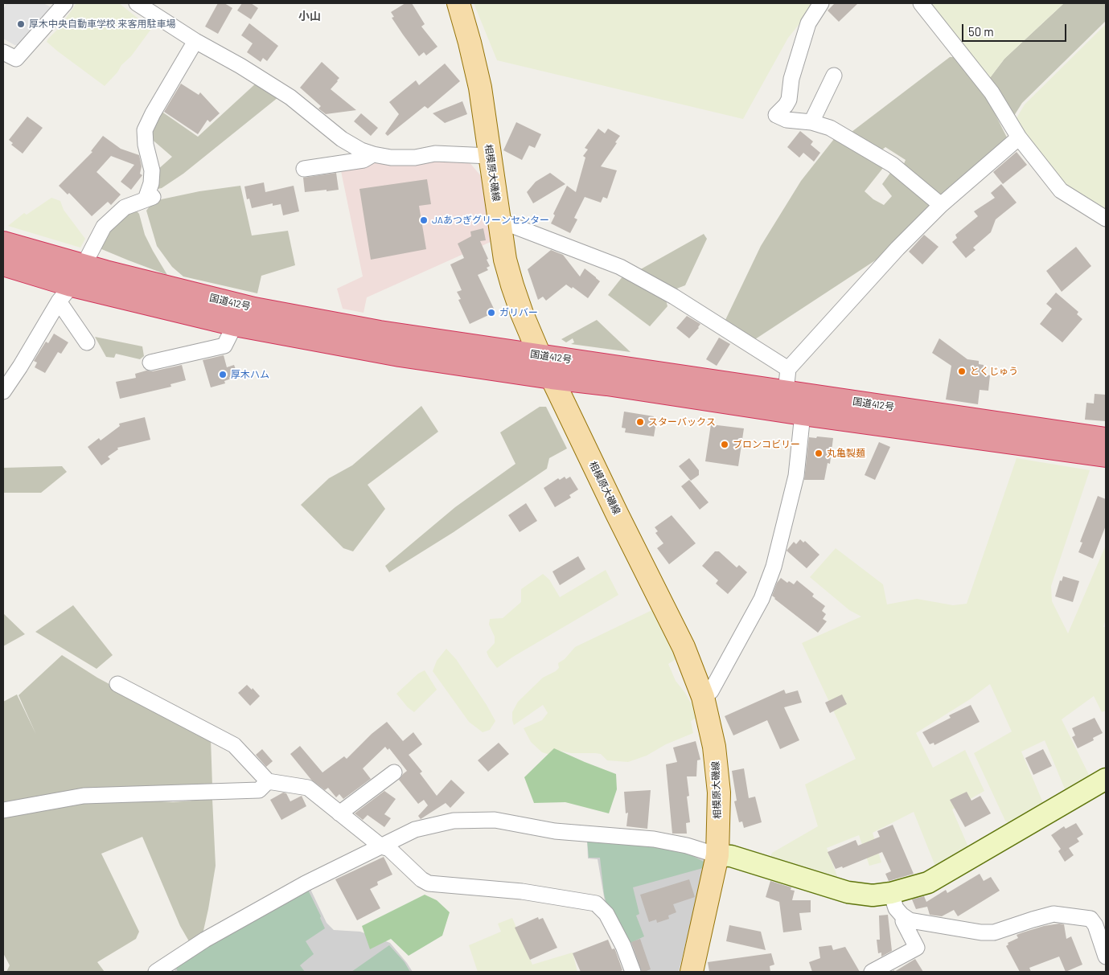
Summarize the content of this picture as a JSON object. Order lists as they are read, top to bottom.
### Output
{
  "streets": {
    "highway": ["国道412号"],
    "main road": ["相模原大磯線"]
  },
  "crossings": [
    ["相模原大磯線", "国道412号"]
  ],
  "districts": ["小山"],
  "places": [
    "厚木中央自動車学校 来客用駐車場",
    "JAあつぎグリーンセンター",
    "ガリバー",
    "とくじゅう",
    "厚木ハム",
    "スターバックス",
    "ブロンコビリー",
    "丸亀製麺"
  ],
  "scale_bar": "50 m"
}
